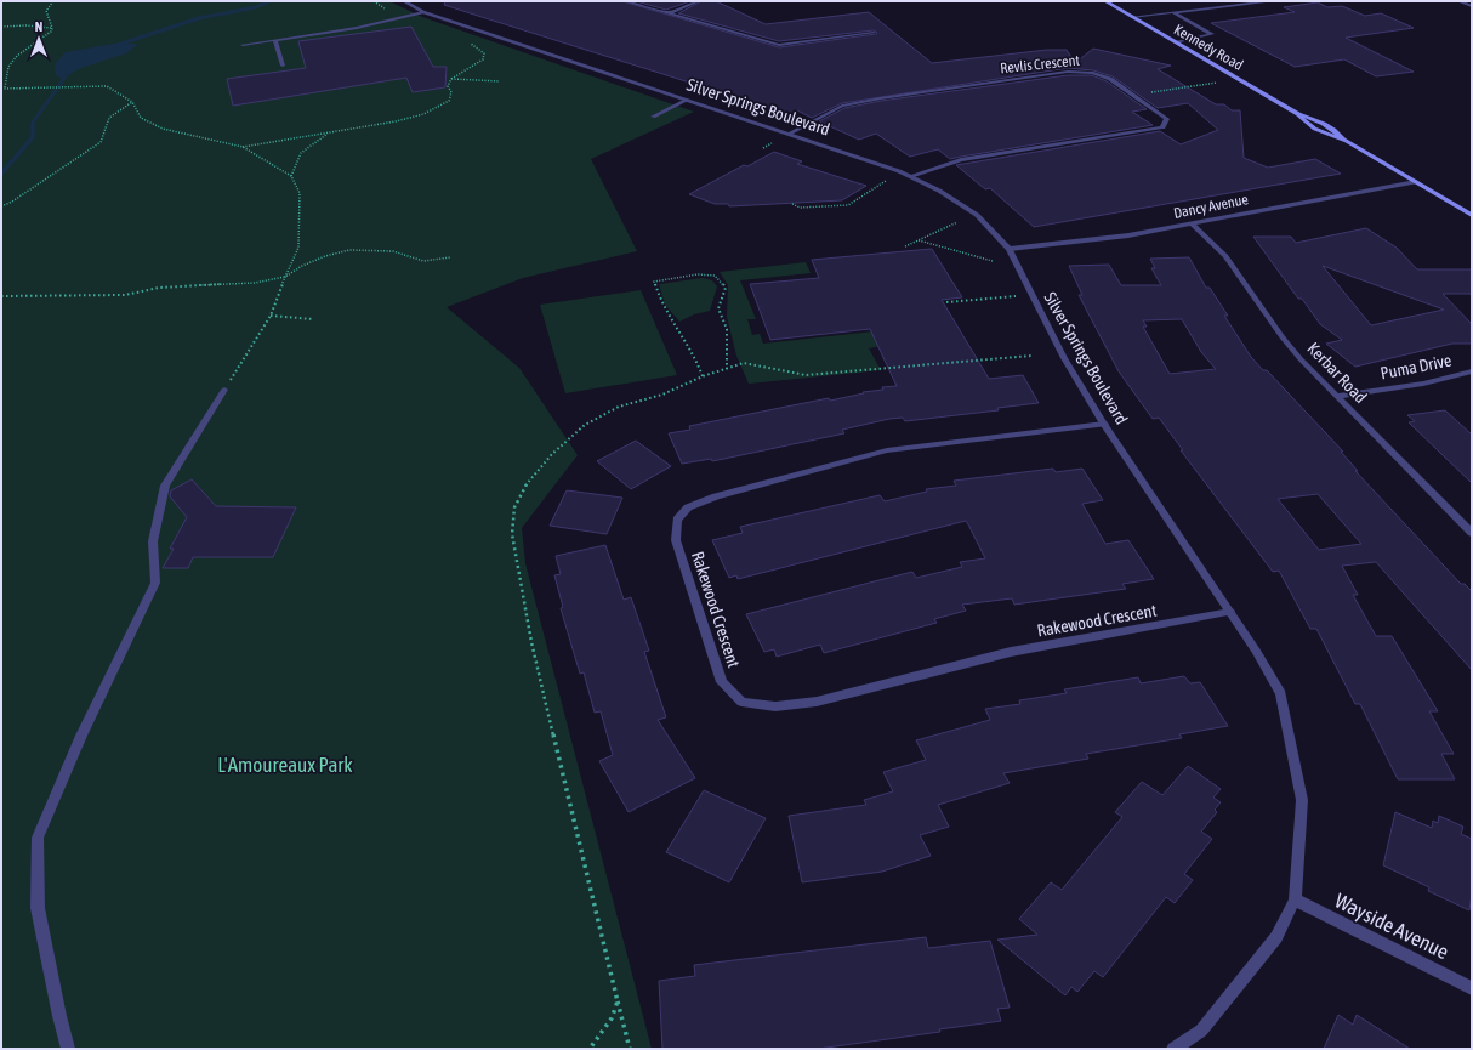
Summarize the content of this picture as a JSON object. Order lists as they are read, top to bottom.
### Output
{
  "streets": {
    "main road": ["Kennedy Road"],
    "street": [
      "Revlis Crescent",
      "Silver Springs Boulevard",
      "Dancy Avenue",
      "Puma Drive",
      "Kerbar Road",
      "Rakewood Crescent",
      "Wayside Avenue"
    ]
  },
  "crossings": [
    ["Kennedy Road", "Dancy Avenue"],
    ["Revlis Crescent", "Silver Springs Boulevard"],
    ["Silver Springs Boulevard", "Dancy Avenue"],
    ["Silver Springs Boulevard", "Rakewood Crescent"],
    ["Silver Springs Boulevard", "Wayside Avenue"],
    ["Dancy Avenue", "Kerbar Road"],
    ["Puma Drive", "Kerbar Road"]
  ],
  "parks": ["L'Amoureaux Park"],
  "north": "top"
}
